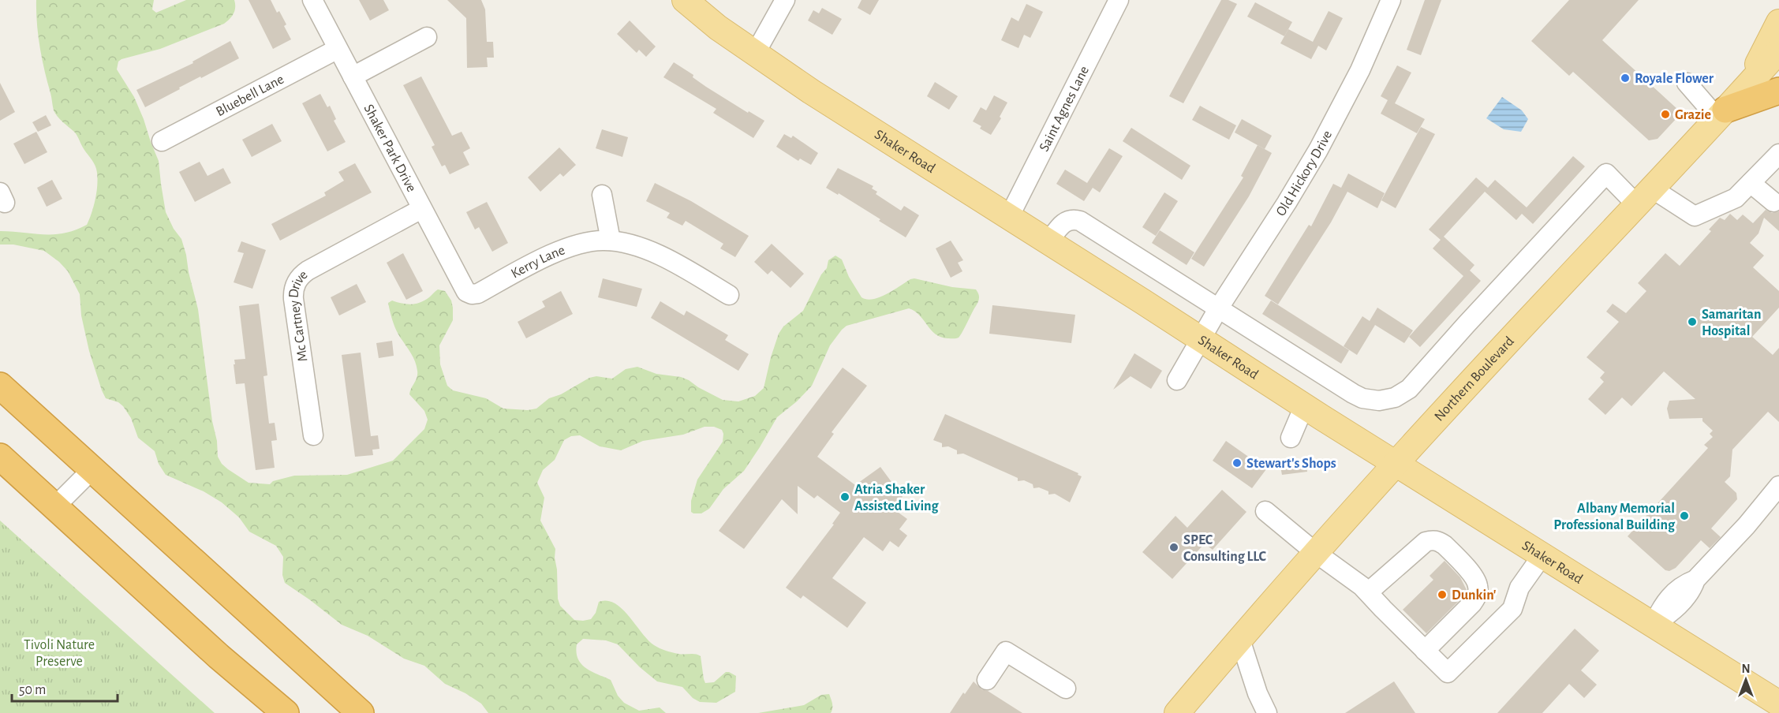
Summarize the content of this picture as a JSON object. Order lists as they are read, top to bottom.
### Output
{
  "streets": {
    "main road": ["Shaker Road", "Northern Boulevard"],
    "street": [
      "Bluebell Lane",
      "Saint Agnes Lane",
      "Shaker Park Drive",
      "Old Hickory Drive",
      "Kerry Lane",
      "Mc Cartney Drive"
    ]
  },
  "crossings": [
    ["Bluebell Lane", "Shaker Park Drive"],
    ["Saint Agnes Lane", "Shaker Road"],
    ["Shaker Park Drive", "Kerry Lane"],
    ["Shaker Park Drive", "Mc Cartney Drive"],
    ["Shaker Road", "Old Hickory Drive"],
    ["Shaker Road", "Northern Boulevard"]
  ],
  "parks": ["Tivoli Nature Preserve"],
  "places": [
    "Royale Flower",
    "Grazie",
    "Samaritan Hospital",
    "Stewart's Shops",
    "Atria Shaker Assisted Living",
    "Albany Memorial Professional Building",
    "SPEC Consulting LLC",
    "Dunkin'"
  ],
  "scale_bar": "50 m",
  "north": "top"
}
